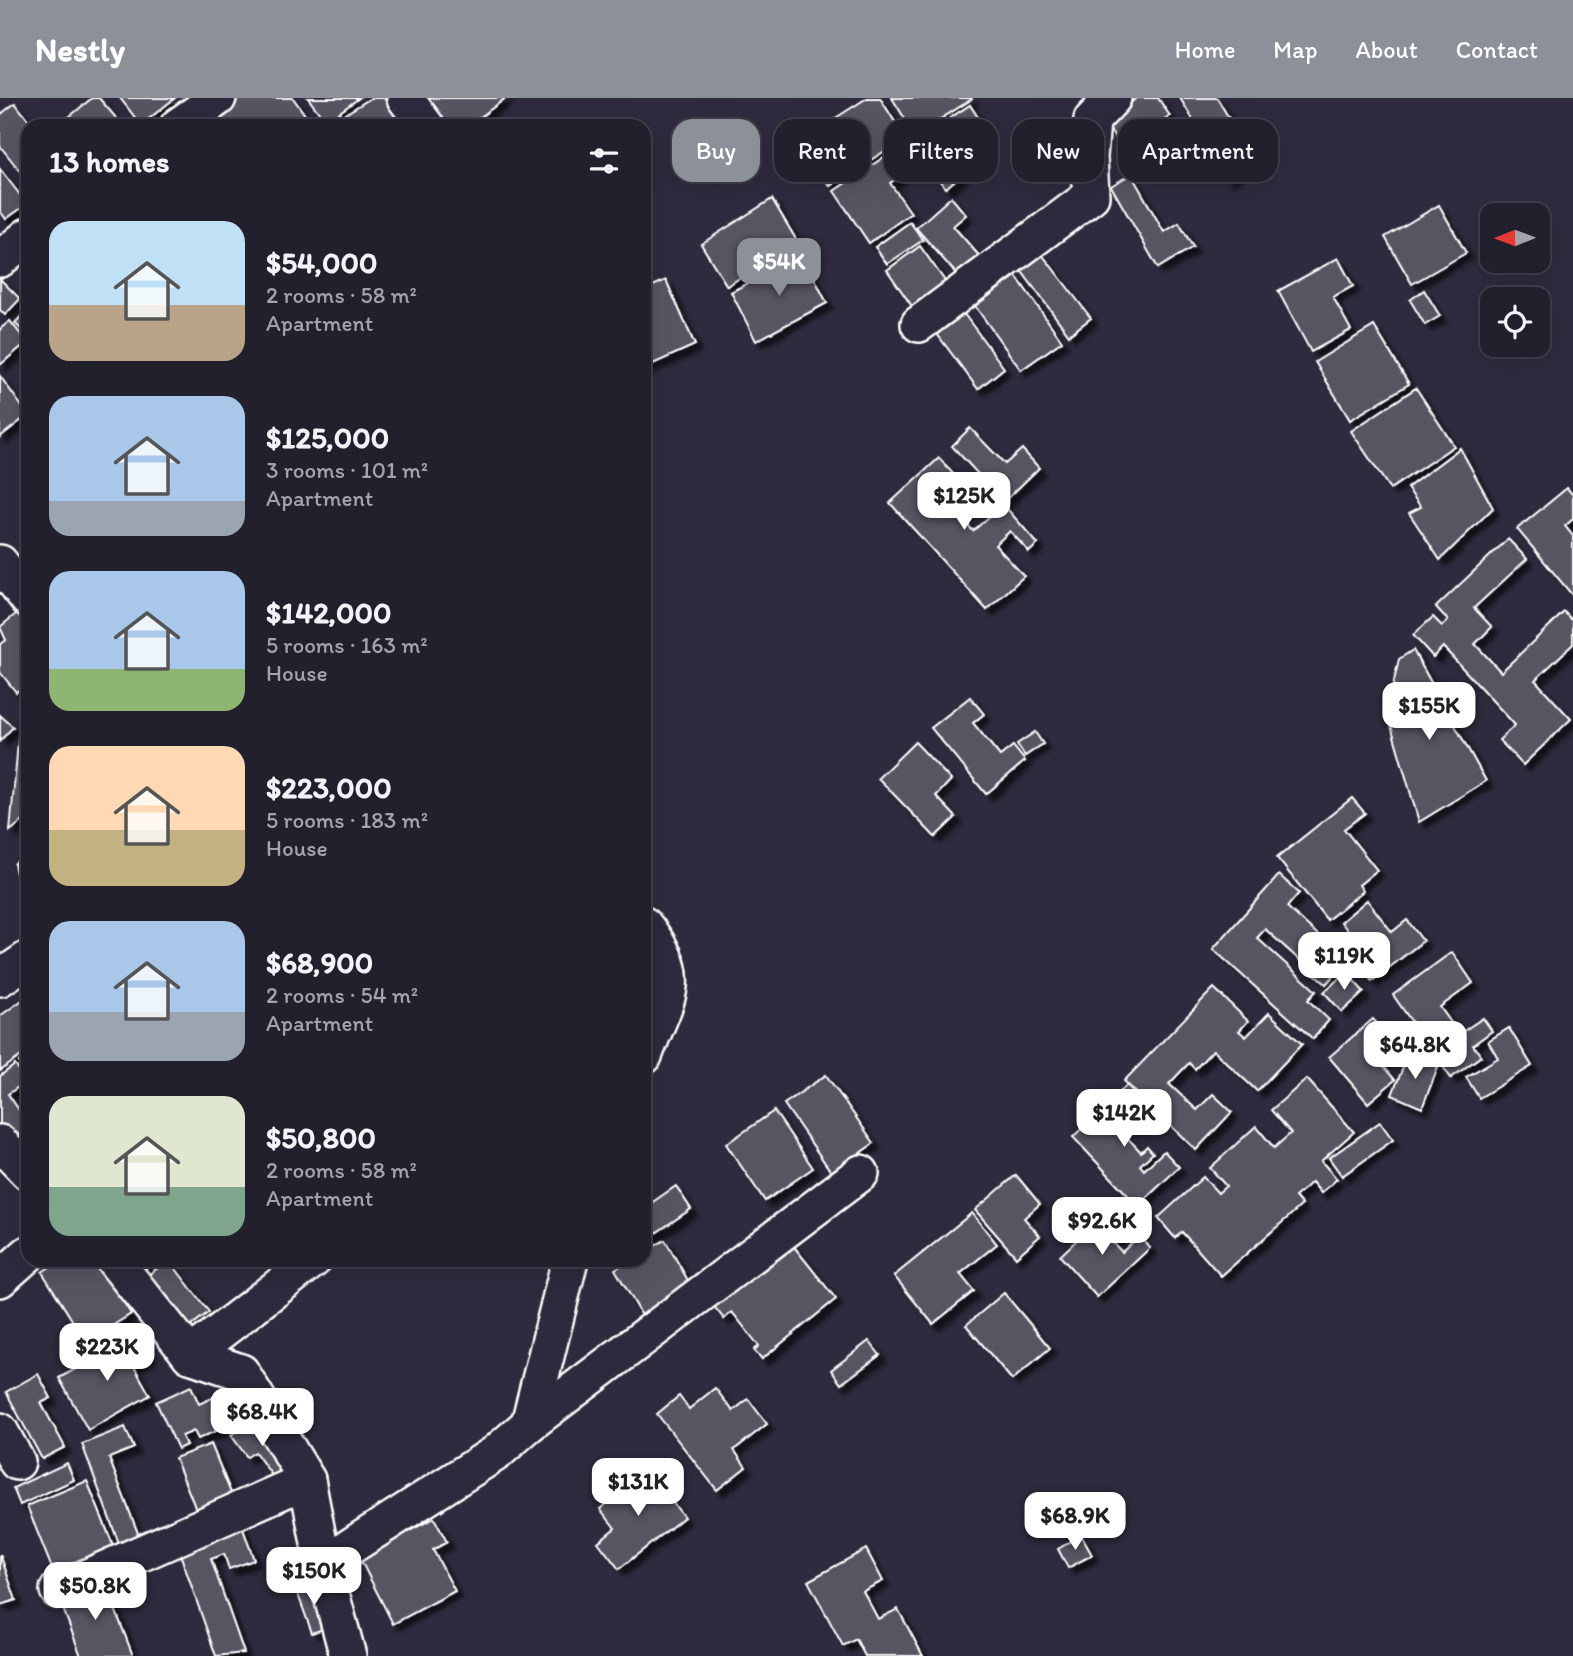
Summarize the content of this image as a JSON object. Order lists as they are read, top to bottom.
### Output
{
  "north": "left",
  "page": {
    "header": "Nestly",
    "nav": [
      "Home",
      "Map",
      "About",
      "Contact"
    ],
    "chip": [
      "Buy",
      "Rent",
      "Filters",
      "New",
      "Apartment"
    ],
    "heading": "13 homes",
    "list": [
      {
        "name": "$54,000",
        "note": "2 rooms · 58 m² · Apartment"
      },
      {
        "name": "$125,000",
        "note": "3 rooms · 101 m² · Apartment"
      },
      {
        "name": "$142,000",
        "note": "5 rooms · 163 m² · House"
      },
      {
        "name": "$223,000",
        "note": "5 rooms · 183 m² · House"
      },
      {
        "name": "$68,900",
        "note": "2 rooms · 54 m² · Apartment"
      },
      {
        "name": "$50,800",
        "note": "2 rooms · 58 m² · Apartment"
      }
    ],
    "price": [
      "$54K",
      "$125K",
      "$155K",
      "$119K",
      "$64.8K",
      "$142K",
      "$92.6K",
      "$223K",
      "$68.4K",
      "$131K",
      "$68.9K",
      "$150K",
      "$50.8K"
    ]
  }
}
